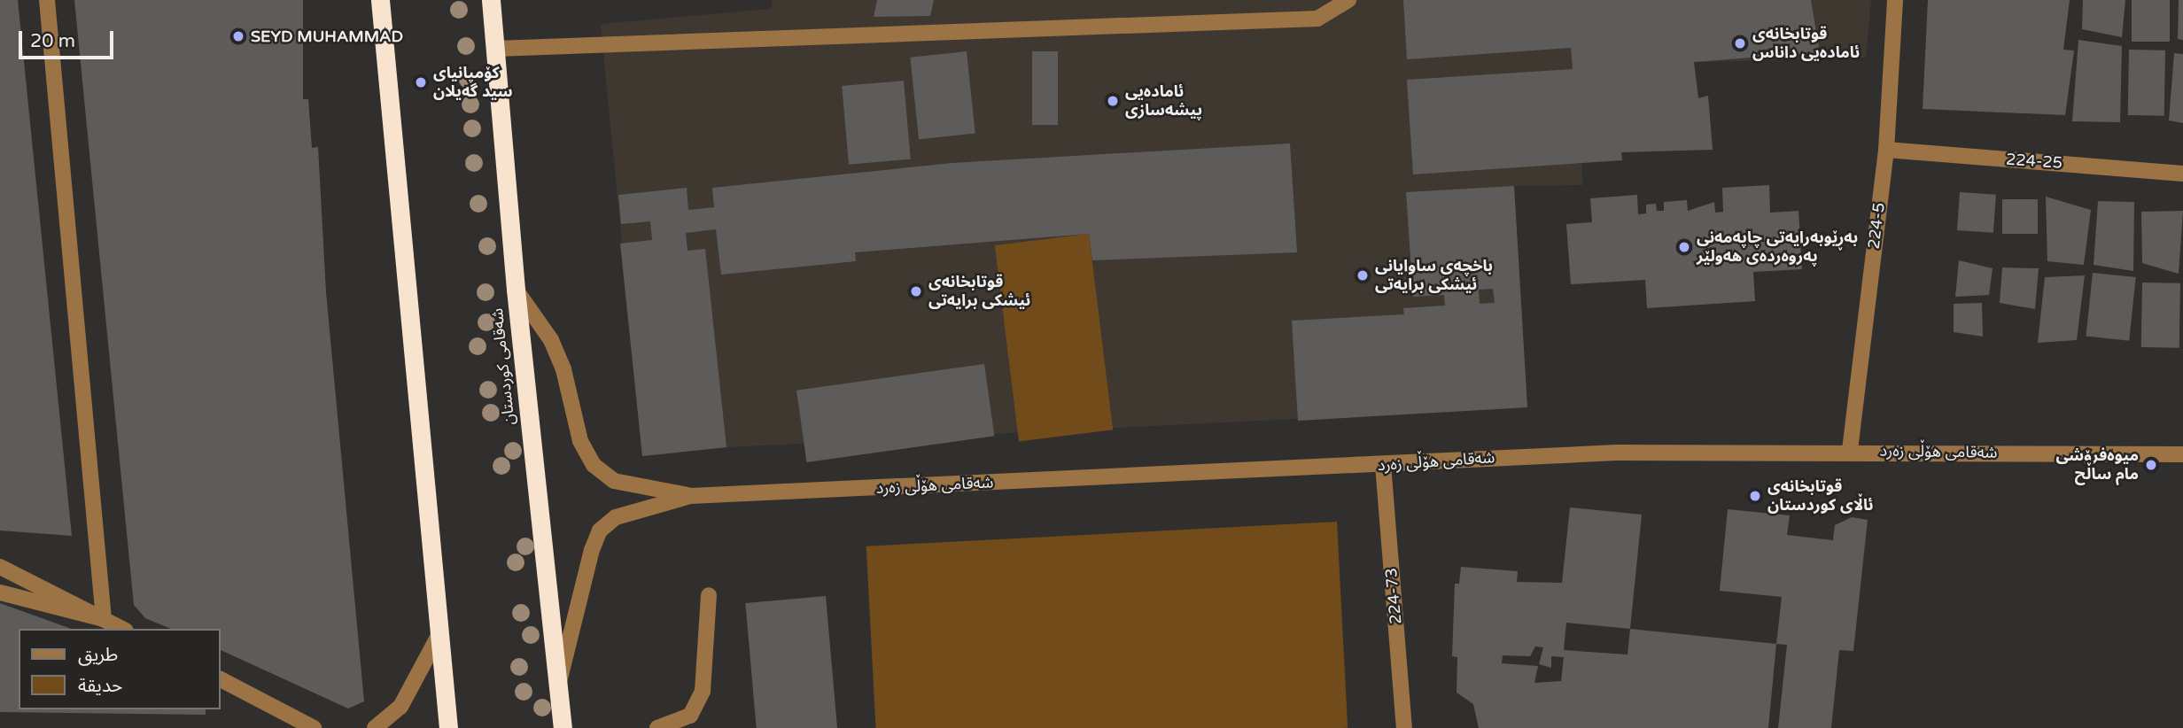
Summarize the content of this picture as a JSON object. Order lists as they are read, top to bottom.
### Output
{
  "streets": {
    "highway": ["شەقامی کوردستان"],
    "street": [
      "224-25",
      "224-5",
      "شەقامی هۆڵی زەرد",
      "224-73"
    ]
  },
  "crossings": [
    ["224-25", "224-5"],
    ["224-5", "شەقامی هۆڵی زەرد"],
    ["شەقامی کوردستان", "شەقامی هۆڵی زەرد"],
    ["شەقامی هۆڵی زەرد", "224-73"]
  ],
  "places": [
    "SEYD MUHAMMAD",
    "قوتابخانەی ئامادەیی داناس",
    "کۆمپانیای سید گەیلان",
    "ئامادەیی پیشەسازی",
    "بەڕێوبەرایەتی چاپەمەنی پەروەردەی هەولێر",
    "باخچەی ساوایانی ئیشکی برایەتی",
    "قوتابخانەی ئیشکی برایەتی",
    "میوەفرۆشی مام ساڵح",
    "قوتابخانەی ئاڵای کوردستان"
  ],
  "legend": ["طريق", "حديقة"],
  "scale_bar": "20 m"
}
